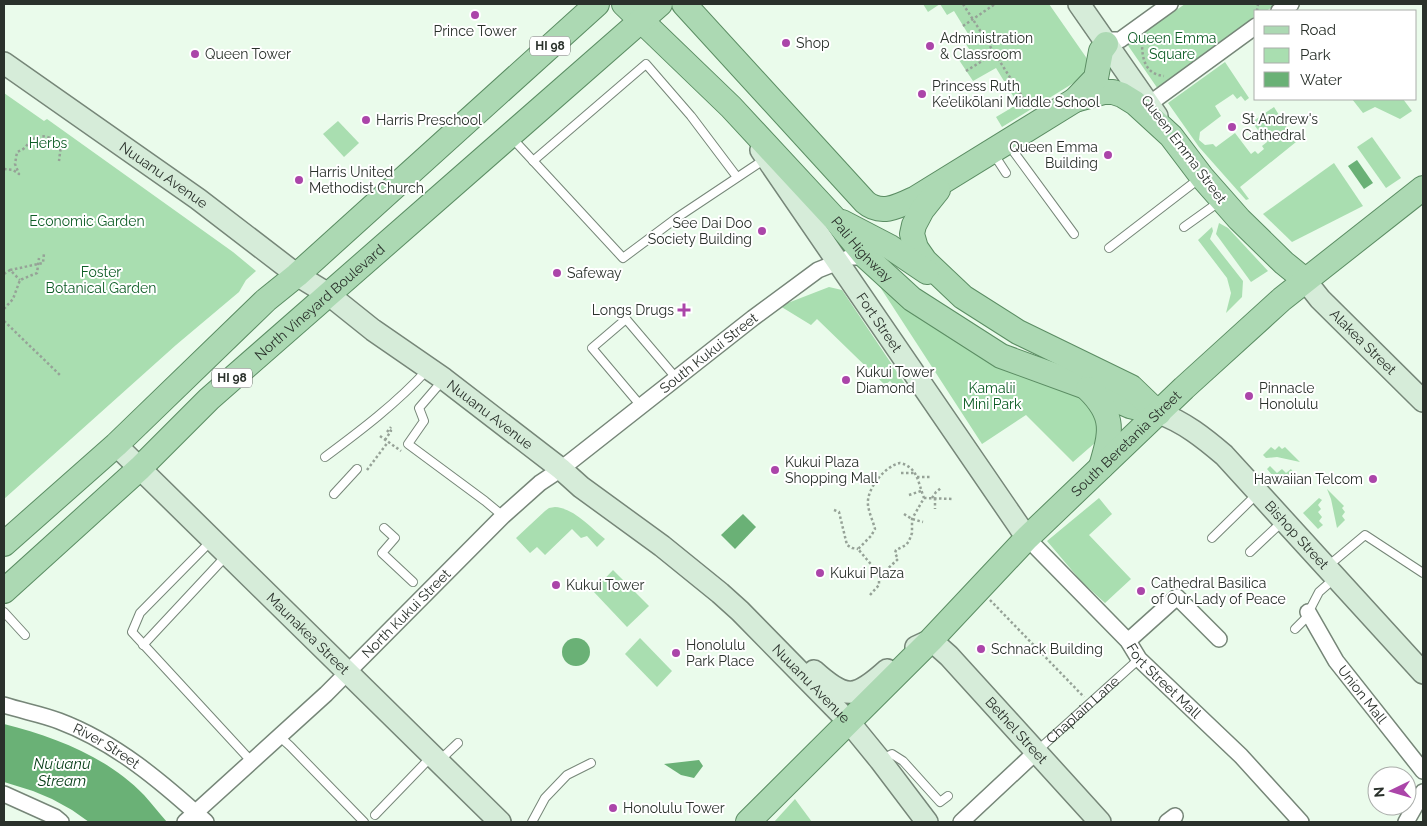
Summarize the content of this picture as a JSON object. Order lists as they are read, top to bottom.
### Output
{
  "streets": {
    "main road": [
      "HI 98",
      "Queen Emma Street",
      "Nuuanu Avenue",
      "Pali Highway",
      "North Vineyard Boulevard",
      "Fort Street",
      "Alakea Street",
      "South Beretania Street",
      "Bishop Street",
      "Maunakea Street",
      "Bethel Street"
    ],
    "street": [
      "South Kukui Street",
      "North Kukui Street",
      "Fort Street Mall",
      "Union Mall",
      "Chaplain Lane",
      "River Street"
    ]
  },
  "crossings": [
    ["HI 98", "Nuuanu Avenue"],
    ["HI 98", "Pali Highway"],
    ["HI 98", "North Vineyard Boulevard"],
    ["HI 98", "Maunakea Street"],
    ["Queen Emma Street", "Alakea Street"],
    ["Queen Emma Street", "South Beretania Street"],
    ["Nuuanu Avenue", "North Vineyard Boulevard"],
    ["Nuuanu Avenue", "South Kukui Street"],
    ["Nuuanu Avenue", "South Beretania Street"],
    ["Nuuanu Avenue", "North Kukui Street"],
    ["Pali Highway", "North Vineyard Boulevard"],
    ["Pali Highway", "Fort Street"],
    ["Pali Highway", "South Kukui Street"],
    ["Pali Highway", "South Beretania Street"],
    ["Pali Highway", "Bishop Street"],
    ["North Vineyard Boulevard", "Maunakea Street"],
    ["Fort Street", "South Kukui Street"],
    ["Fort Street", "South Beretania Street"],
    ["Fort Street", "Fort Street Mall"],
    ["Alakea Street", "South Beretania Street"],
    ["South Kukui Street", "North Kukui Street"],
    ["South Beretania Street", "Bishop Street"],
    ["South Beretania Street", "Fort Street Mall"],
    ["South Beretania Street", "Bethel Street"],
    ["North Kukui Street", "Maunakea Street"],
    ["North Kukui Street", "River Street"],
    ["Fort Street Mall", "Chaplain Lane"],
    ["Chaplain Lane", "Bethel Street"]
  ],
  "water": ["Nu'uanu Stream"],
  "parks": [
    "Queen Emma Square",
    "Herbs",
    "Economic Garden",
    "Foster Botanical Garden",
    "Kamalii Mini Park"
  ],
  "places": {
    "other": [
      "Prince Tower",
      "Shop",
      "Administration & Classroom",
      "Queen Tower",
      "Princess Ruth Ke’elikōlani Middle School",
      "Harris Preschool",
      "St Andrew's Cathedral",
      "Queen Emma Building",
      "Harris United Methodist Church",
      "See Dai Doo Society Building",
      "Safeway",
      "Kukui Tower Diamond",
      "Pinnacle Honolulu",
      "Kukui Plaza Shopping Mall",
      "Hawaiian Telcom",
      "Kukui Plaza",
      "Kukui Tower",
      "Cathedral Basilica of Our Lady of Peace",
      "Schnack Building",
      "Honolulu Park Place",
      "Honolulu Tower"
    ],
    "health": ["Longs Drugs"]
  },
  "legend": ["Road", "Park", "Water"],
  "north": "left"
}
